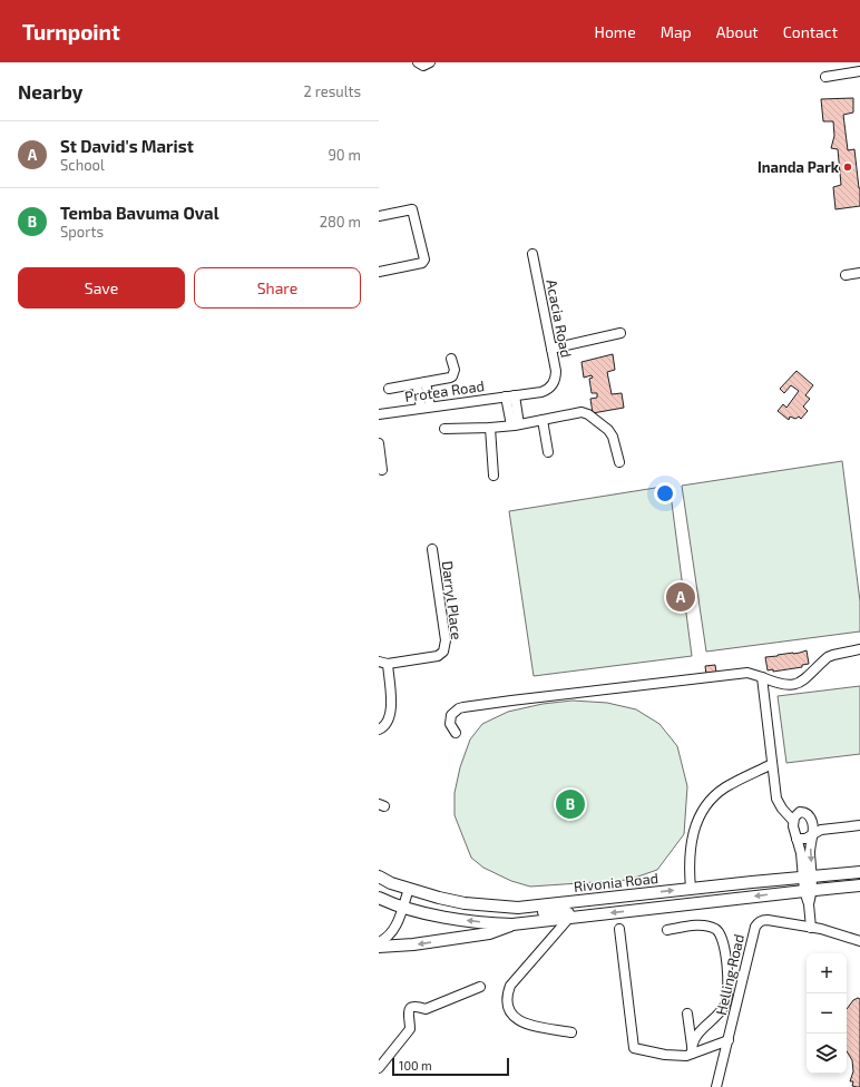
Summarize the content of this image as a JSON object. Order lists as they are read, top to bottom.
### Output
{
  "streets": {
    "main road": ["Rivonia Road"],
    "street": [
      "Acacia Road",
      "Protea Road",
      "Darryl Place",
      "Helling Road"
    ]
  },
  "crossings": [
    ["Acacia Road", "Protea Road"]
  ],
  "places": ["Inanda Park"],
  "scale_bar": "100 m",
  "page": {
    "header": "Turnpoint",
    "nav": [
      "Home",
      "Map",
      "About",
      "Contact"
    ],
    "heading": ["Nearby", "2 results"],
    "list": [
      {
        "mark": "A",
        "name": "St David's Marist",
        "note": "School",
        "value": "90 m"
      },
      {
        "mark": "B",
        "name": "Temba Bavuma Oval",
        "note": "Sports",
        "value": "280 m"
      }
    ],
    "buttons": ["Save", "Share"],
    "pins": ["A", "B"],
    "map_buttons": ["+", "−"],
    "scale": "100 m"
  }
}
